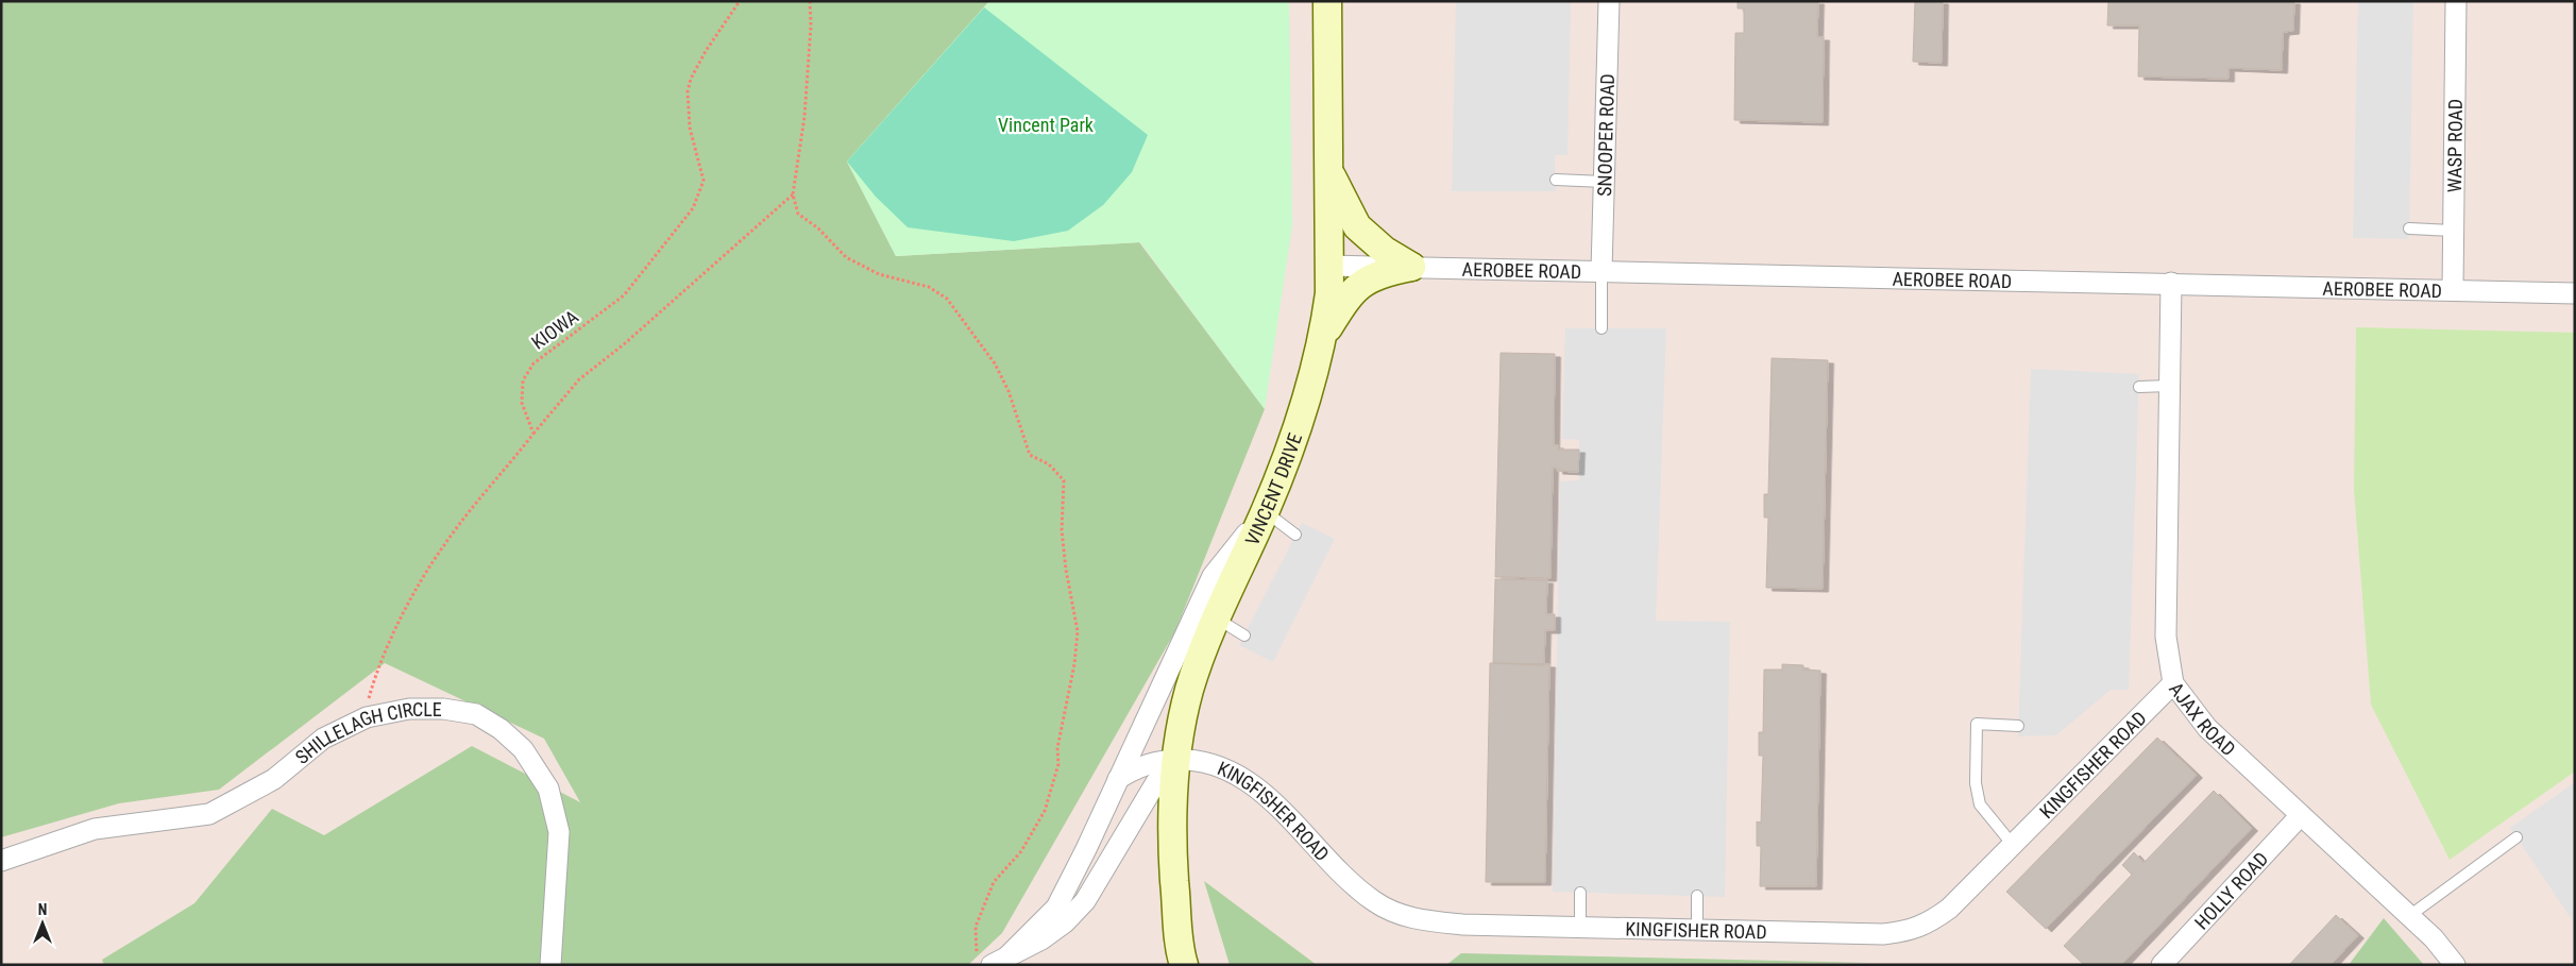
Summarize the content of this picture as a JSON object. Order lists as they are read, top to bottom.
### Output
{
  "streets": {
    "street": [
      "SNOOPER ROAD",
      "WASP ROAD",
      "AEROBEE ROAD",
      "VINCENT DRIVE",
      "AJAX ROAD",
      "SHILLELAGH CIRCLE",
      "KINGFISHER ROAD",
      "HOLLY ROAD"
    ],
    "path": ["KIOWA"]
  },
  "crossings": [
    ["SNOOPER ROAD", "AEROBEE ROAD"],
    ["WASP ROAD", "AEROBEE ROAD"],
    ["AEROBEE ROAD", "VINCENT DRIVE"],
    ["AEROBEE ROAD", "AJAX ROAD"],
    ["VINCENT DRIVE", "KINGFISHER ROAD"],
    ["AJAX ROAD", "KINGFISHER ROAD"],
    ["AJAX ROAD", "HOLLY ROAD"]
  ],
  "parks": ["Vincent Park"],
  "north": "top"
}
